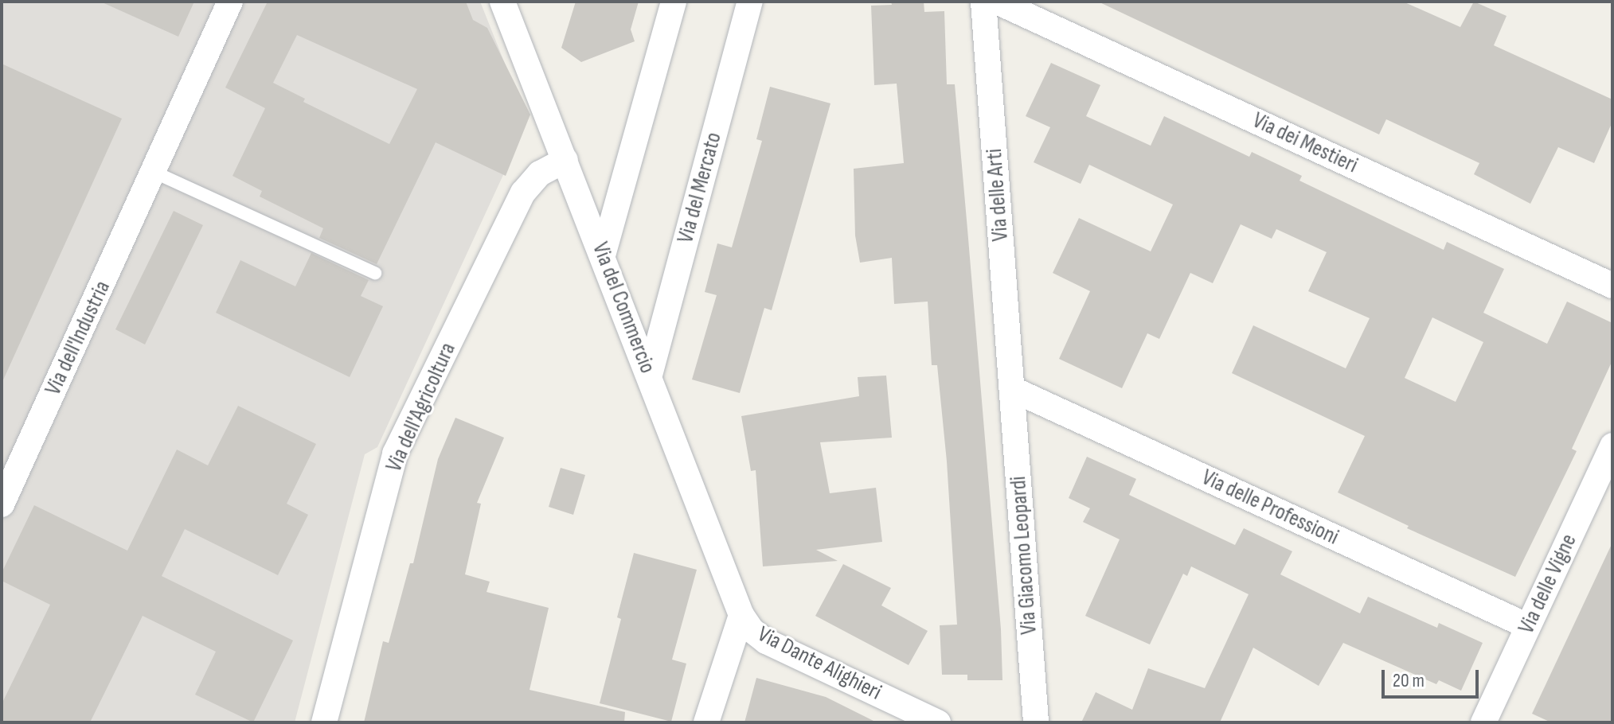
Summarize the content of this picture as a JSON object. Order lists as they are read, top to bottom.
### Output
{
  "streets": {
    "street": [
      "Via dei Mestieri",
      "Via del Mercato",
      "Via delle Arti",
      "Via del Commercio",
      "Via dell'Industria",
      "Via dell'Agricoltura",
      "Via delle Professioni",
      "Via Giacomo Leopardi",
      "Via delle Vigne",
      "Via Dante Alighieri"
    ]
  },
  "crossings": [
    ["Via del Mercato", "Via del Commercio"],
    ["Via delle Arti", "Via delle Professioni"],
    ["Via delle Arti", "Via Giacomo Leopardi"],
    ["Via del Commercio", "Via dell'Agricoltura"],
    ["Via del Commercio", "Via Dante Alighieri"],
    ["Via delle Professioni", "Via Giacomo Leopardi"],
    ["Via delle Professioni", "Via delle Vigne"]
  ],
  "scale_bar": "20 m"
}
